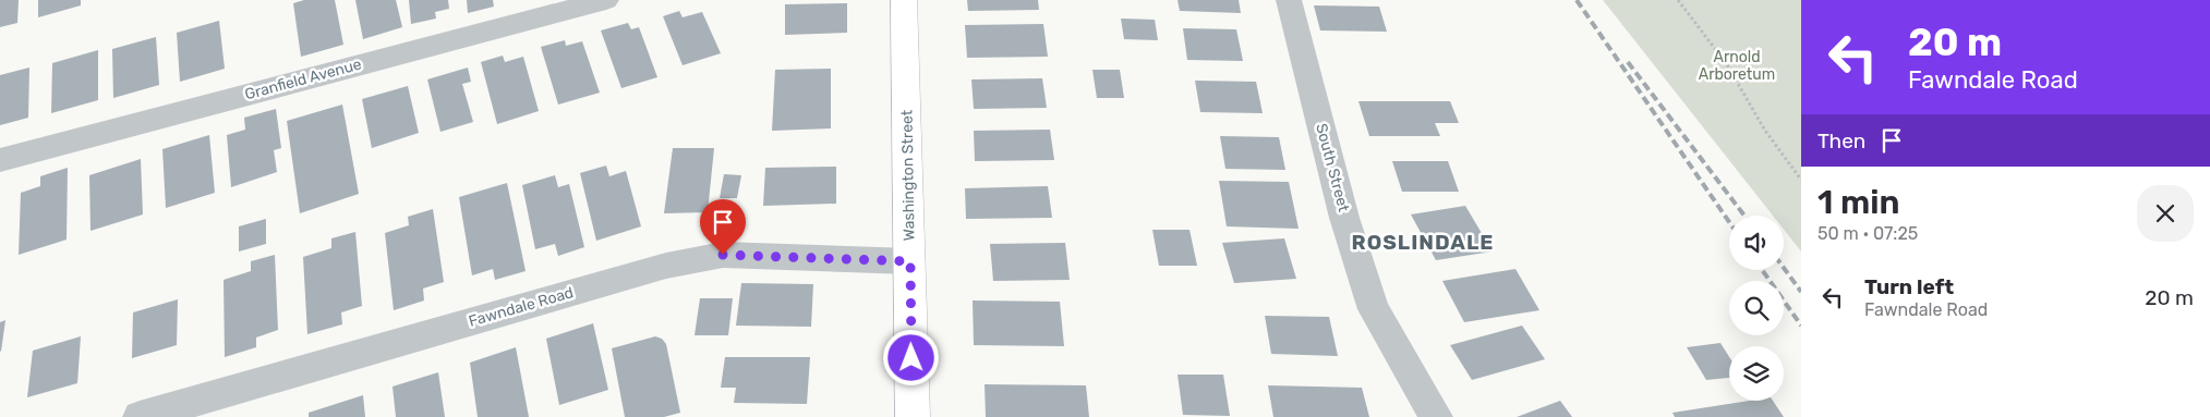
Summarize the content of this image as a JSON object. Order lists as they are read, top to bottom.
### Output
{
  "streets": {
    "main road": ["Washington Street"],
    "street": ["Granfield Avenue", "South Street", "Fawndale Road"]
  },
  "crossings": [
    ["Washington Street", "Fawndale Road"]
  ],
  "districts": ["ROSLINDALE"],
  "parks": ["Arnold Arboretum"],
  "page": {
    "turn": ["20 m", "Fawndale Road"],
    "then": "Then",
    "heading": ["1 min", "50 m · 07:25"],
    "list": [
      {
        "name": "Turn left",
        "note": "Fawndale Road",
        "value": "20 m"
      }
    ]
  }
}
